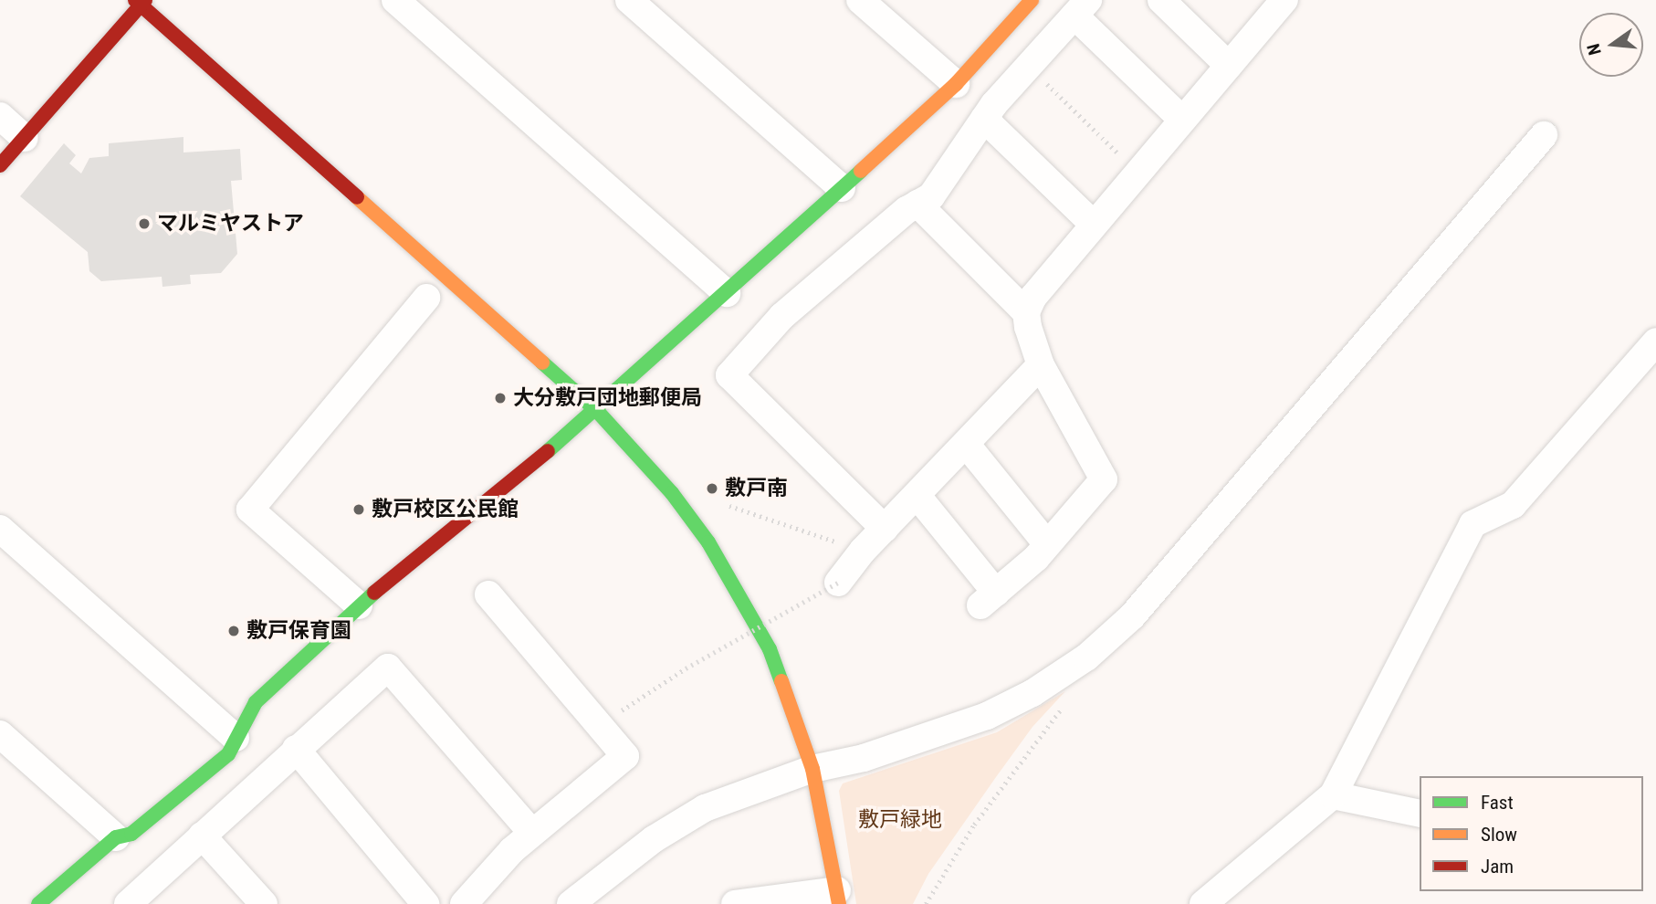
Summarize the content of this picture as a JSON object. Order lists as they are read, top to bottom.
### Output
{
  "parks": ["敷戸緑地"],
  "places": [
    "マルミヤストア",
    "大分敷戸団地郵便局",
    "敷戸南",
    "敷戸校区公民館",
    "敷戸保育園"
  ],
  "legend": ["Fast", "Slow", "Jam"],
  "north": "left"
}
